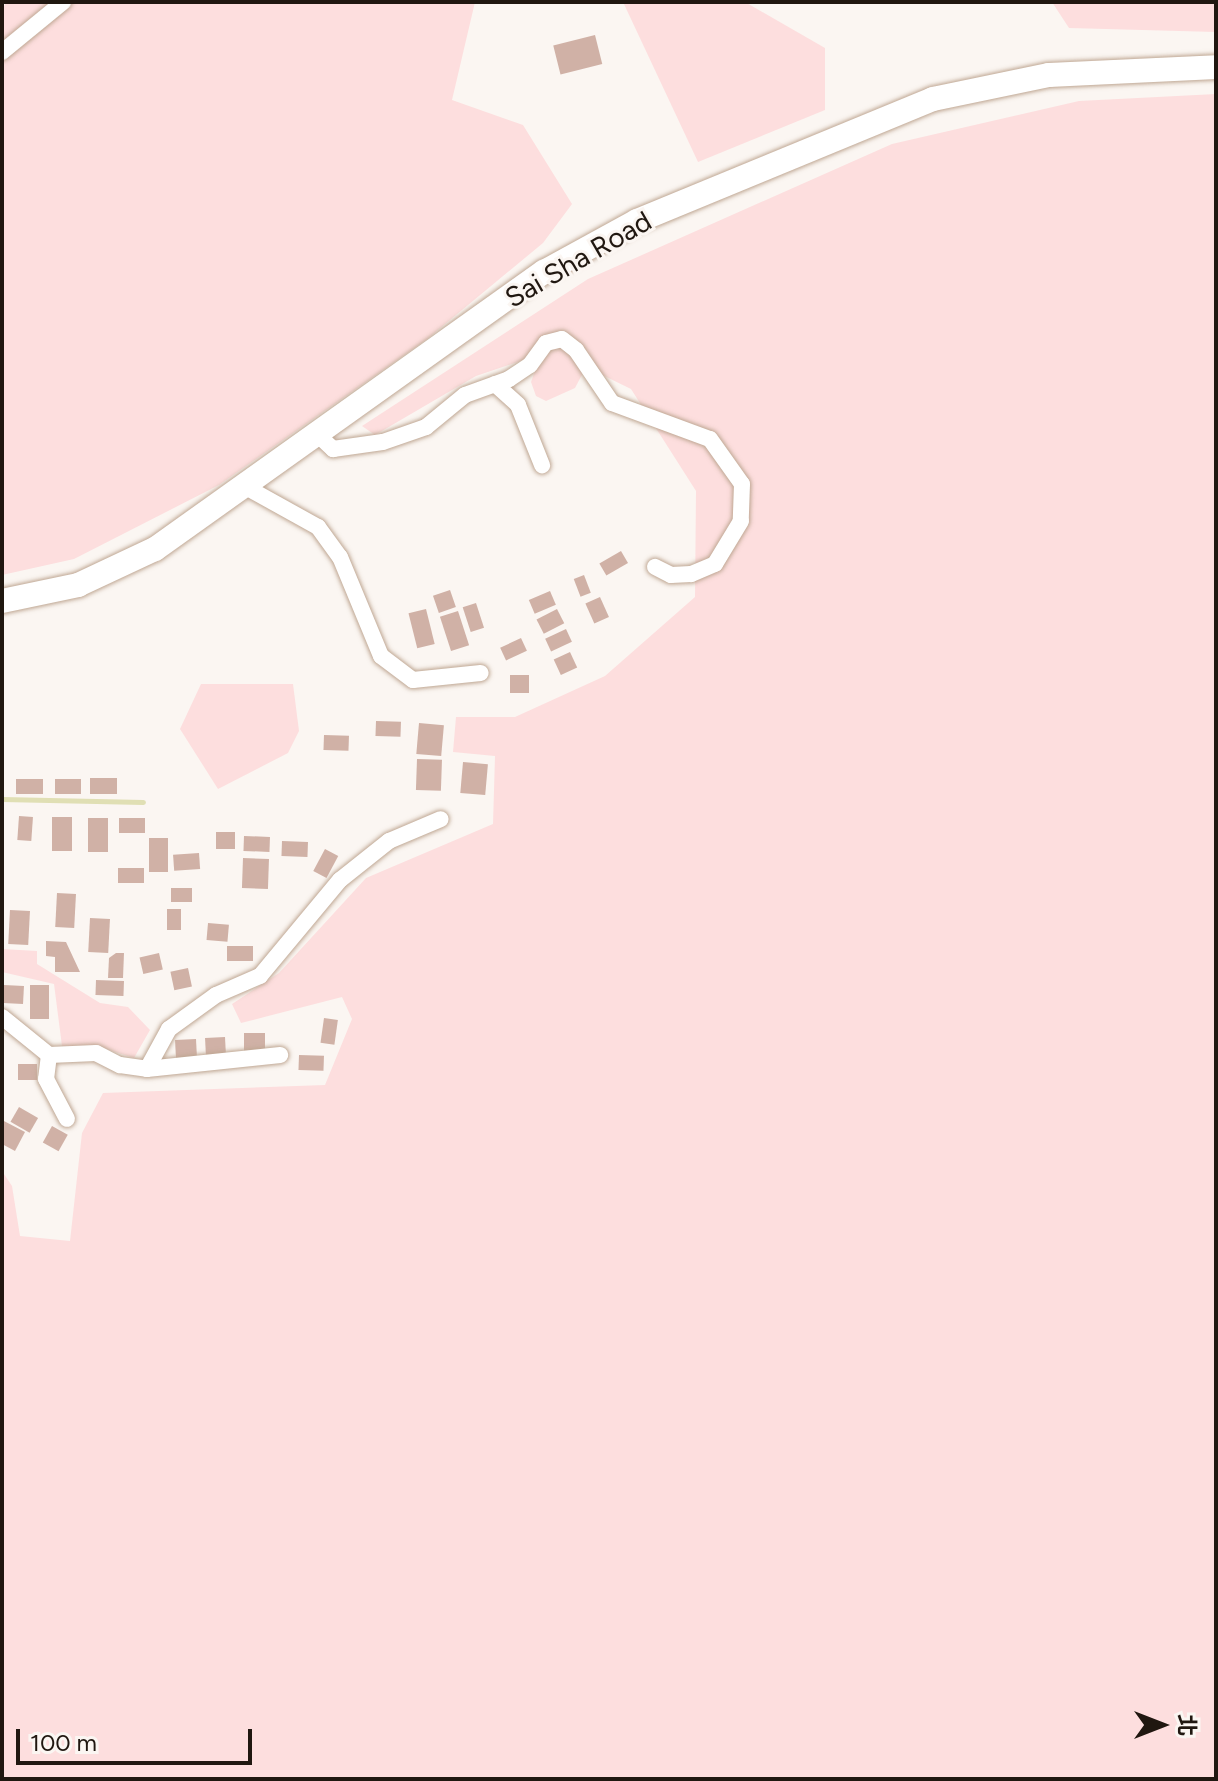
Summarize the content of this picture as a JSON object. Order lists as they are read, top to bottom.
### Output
{
  "streets": {
    "main road": ["Sai Sha Road"]
  },
  "scale_bar": "100 m",
  "north": "right"
}
